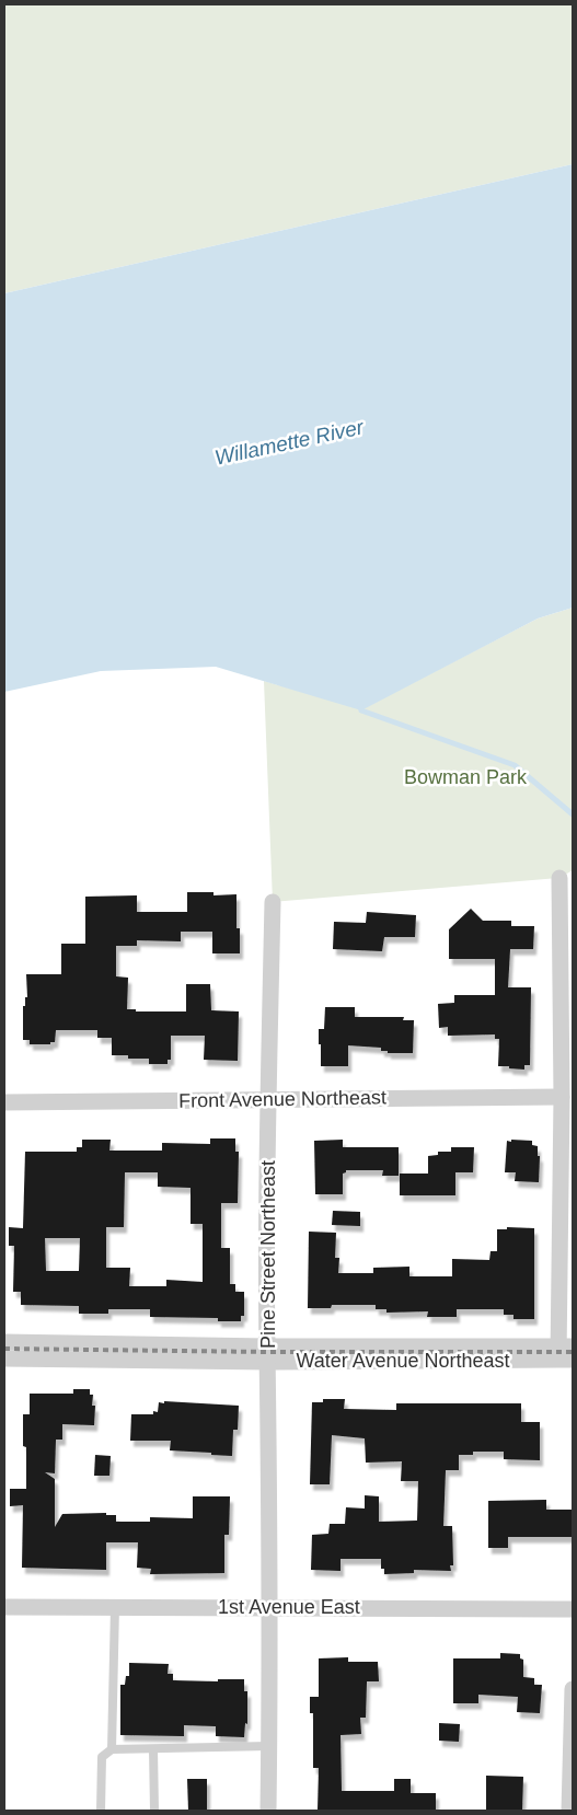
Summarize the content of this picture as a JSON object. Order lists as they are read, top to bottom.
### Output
{
  "streets": {
    "street": [
      "Front Avenue Northeast",
      "Pine Street Northeast",
      "Water Avenue Northeast",
      "1st Avenue East"
    ]
  },
  "crossings": [
    ["Front Avenue Northeast", "Pine Street Northeast"],
    ["Pine Street Northeast", "Water Avenue Northeast"],
    ["Pine Street Northeast", "1st Avenue East"]
  ],
  "water": ["Willamette River"],
  "parks": ["Bowman Park"]
}
